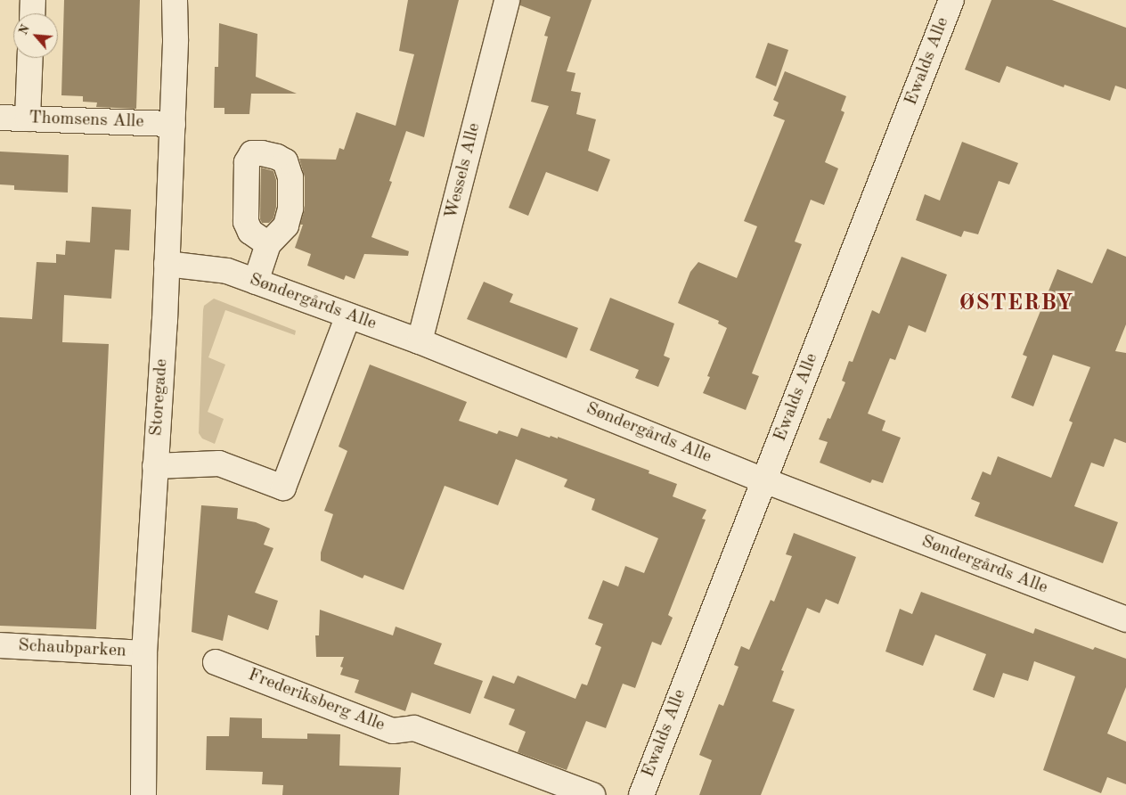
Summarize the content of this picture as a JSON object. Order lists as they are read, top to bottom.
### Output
{
  "streets": {
    "street": [
      "Ewalds Alle",
      "Thomsens Alle",
      "Wessels Alle",
      "Søndergårds Alle",
      "Storegade",
      "Schaubparken",
      "Frederiksberg Alle"
    ]
  },
  "crossings": [
    ["Ewalds Alle", "Søndergårds Alle"],
    ["Thomsens Alle", "Storegade"],
    ["Wessels Alle", "Søndergårds Alle"],
    ["Søndergårds Alle", "Storegade"],
    ["Storegade", "Schaubparken"]
  ],
  "districts": ["ØSTERBY"],
  "north": "top left"
}
